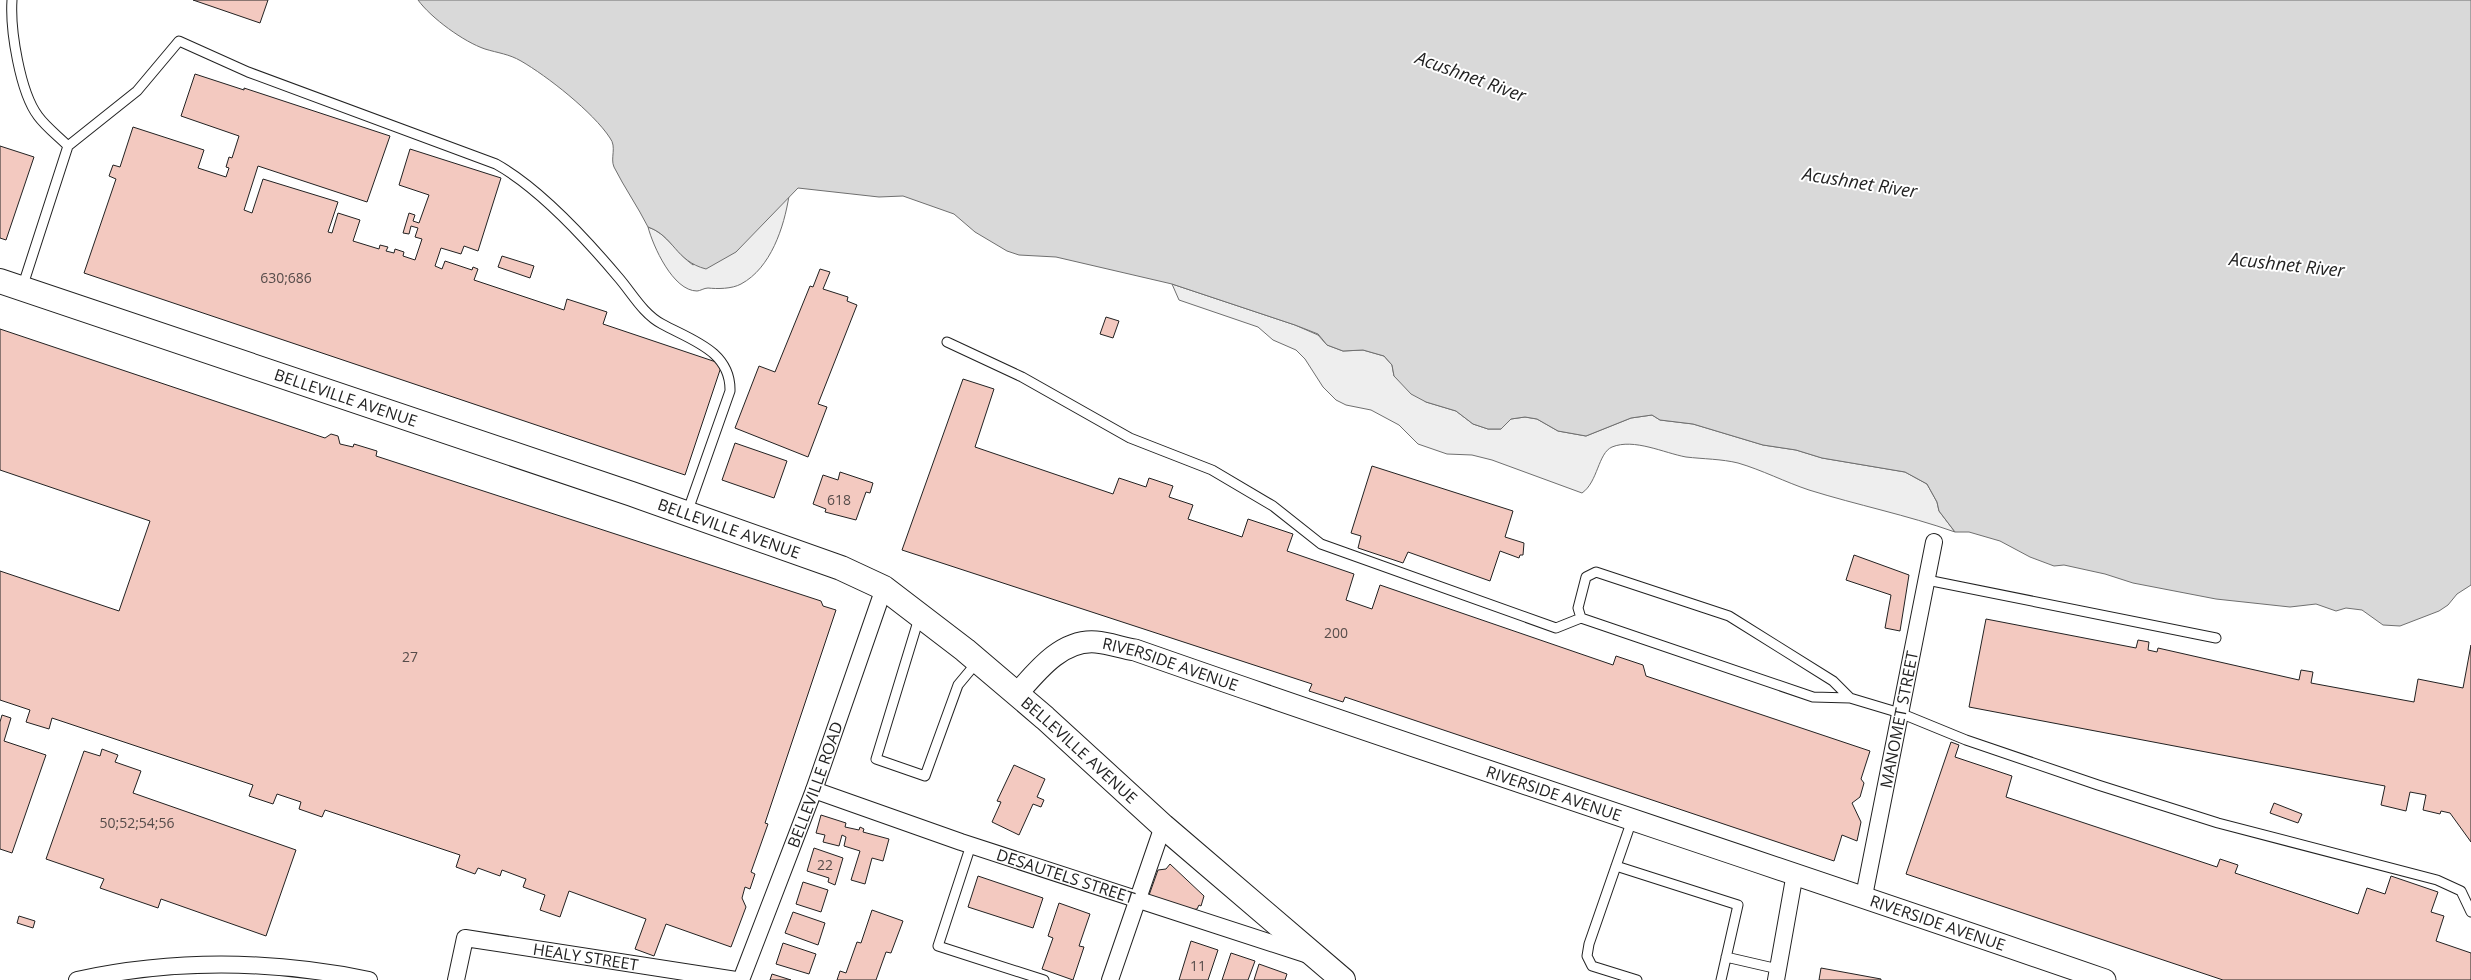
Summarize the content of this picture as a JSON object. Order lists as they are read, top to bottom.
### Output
{
  "streets": {
    "main road": ["BELLEVILLE AVENUE"],
    "street": [
      "RIVERSIDE AVENUE",
      "MANOMET STREET",
      "BELLEVILLE ROAD",
      "DESAUTELS STREET",
      "HEALY STREET"
    ]
  },
  "crossings": [
    ["BELLEVILLE AVENUE", "RIVERSIDE AVENUE"],
    ["BELLEVILLE AVENUE", "BELLEVILLE ROAD"],
    ["BELLEVILLE AVENUE", "DESAUTELS STREET"],
    ["RIVERSIDE AVENUE", "MANOMET STREET"],
    ["BELLEVILLE ROAD", "DESAUTELS STREET"]
  ],
  "water": ["Acushnet River"],
  "house_numbers": [
    "630;686",
    "618",
    "200",
    "27",
    "50;52;54;56",
    "22",
    "11"
  ]
}
